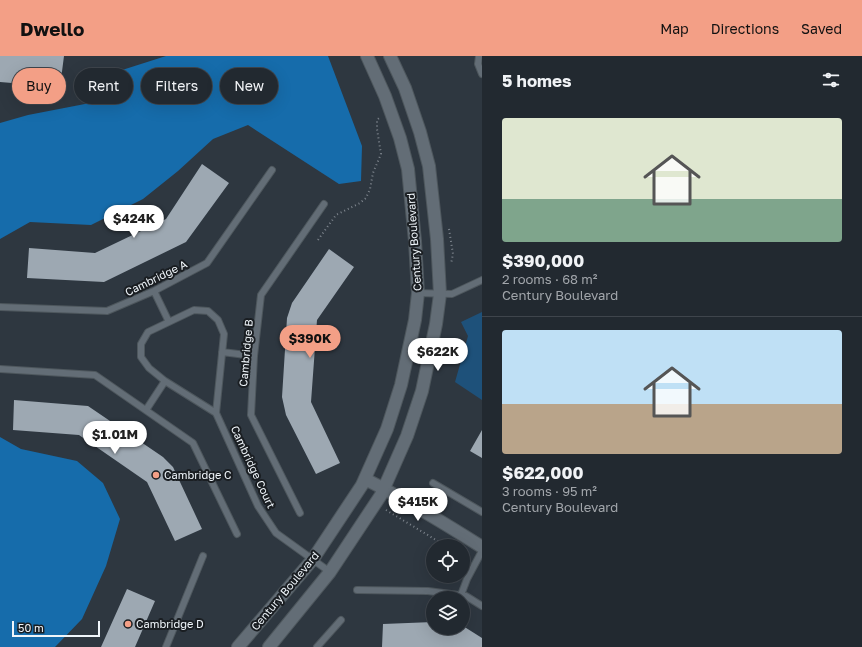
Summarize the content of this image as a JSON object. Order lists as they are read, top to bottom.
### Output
{
  "streets": {
    "street": ["Century Boulevard"],
    "lane": ["Cambridge A", "Cambridge B", "Cambridge Court"]
  },
  "crossings": [
    ["Century Boulevard", "Cambridge Court"]
  ],
  "places": ["Cambridge C", "Cambridge D"],
  "scale_bar": "50 m",
  "page": {
    "header": "Dwello",
    "nav": ["Map", "Directions", "Saved"],
    "heading": "5 homes",
    "chip": [
      "Buy",
      "Rent",
      "Filters",
      "New"
    ],
    "list": [
      {
        "name": "$390,000",
        "note": "2 rooms · 68 m² · Century Boulevard"
      },
      {
        "name": "$622,000",
        "note": "3 rooms · 95 m² · Century Boulevard"
      }
    ],
    "price": [
      "$424K",
      "$390K",
      "$622K",
      "$1.01M",
      "$415K"
    ],
    "scale": "50 m"
  }
}
